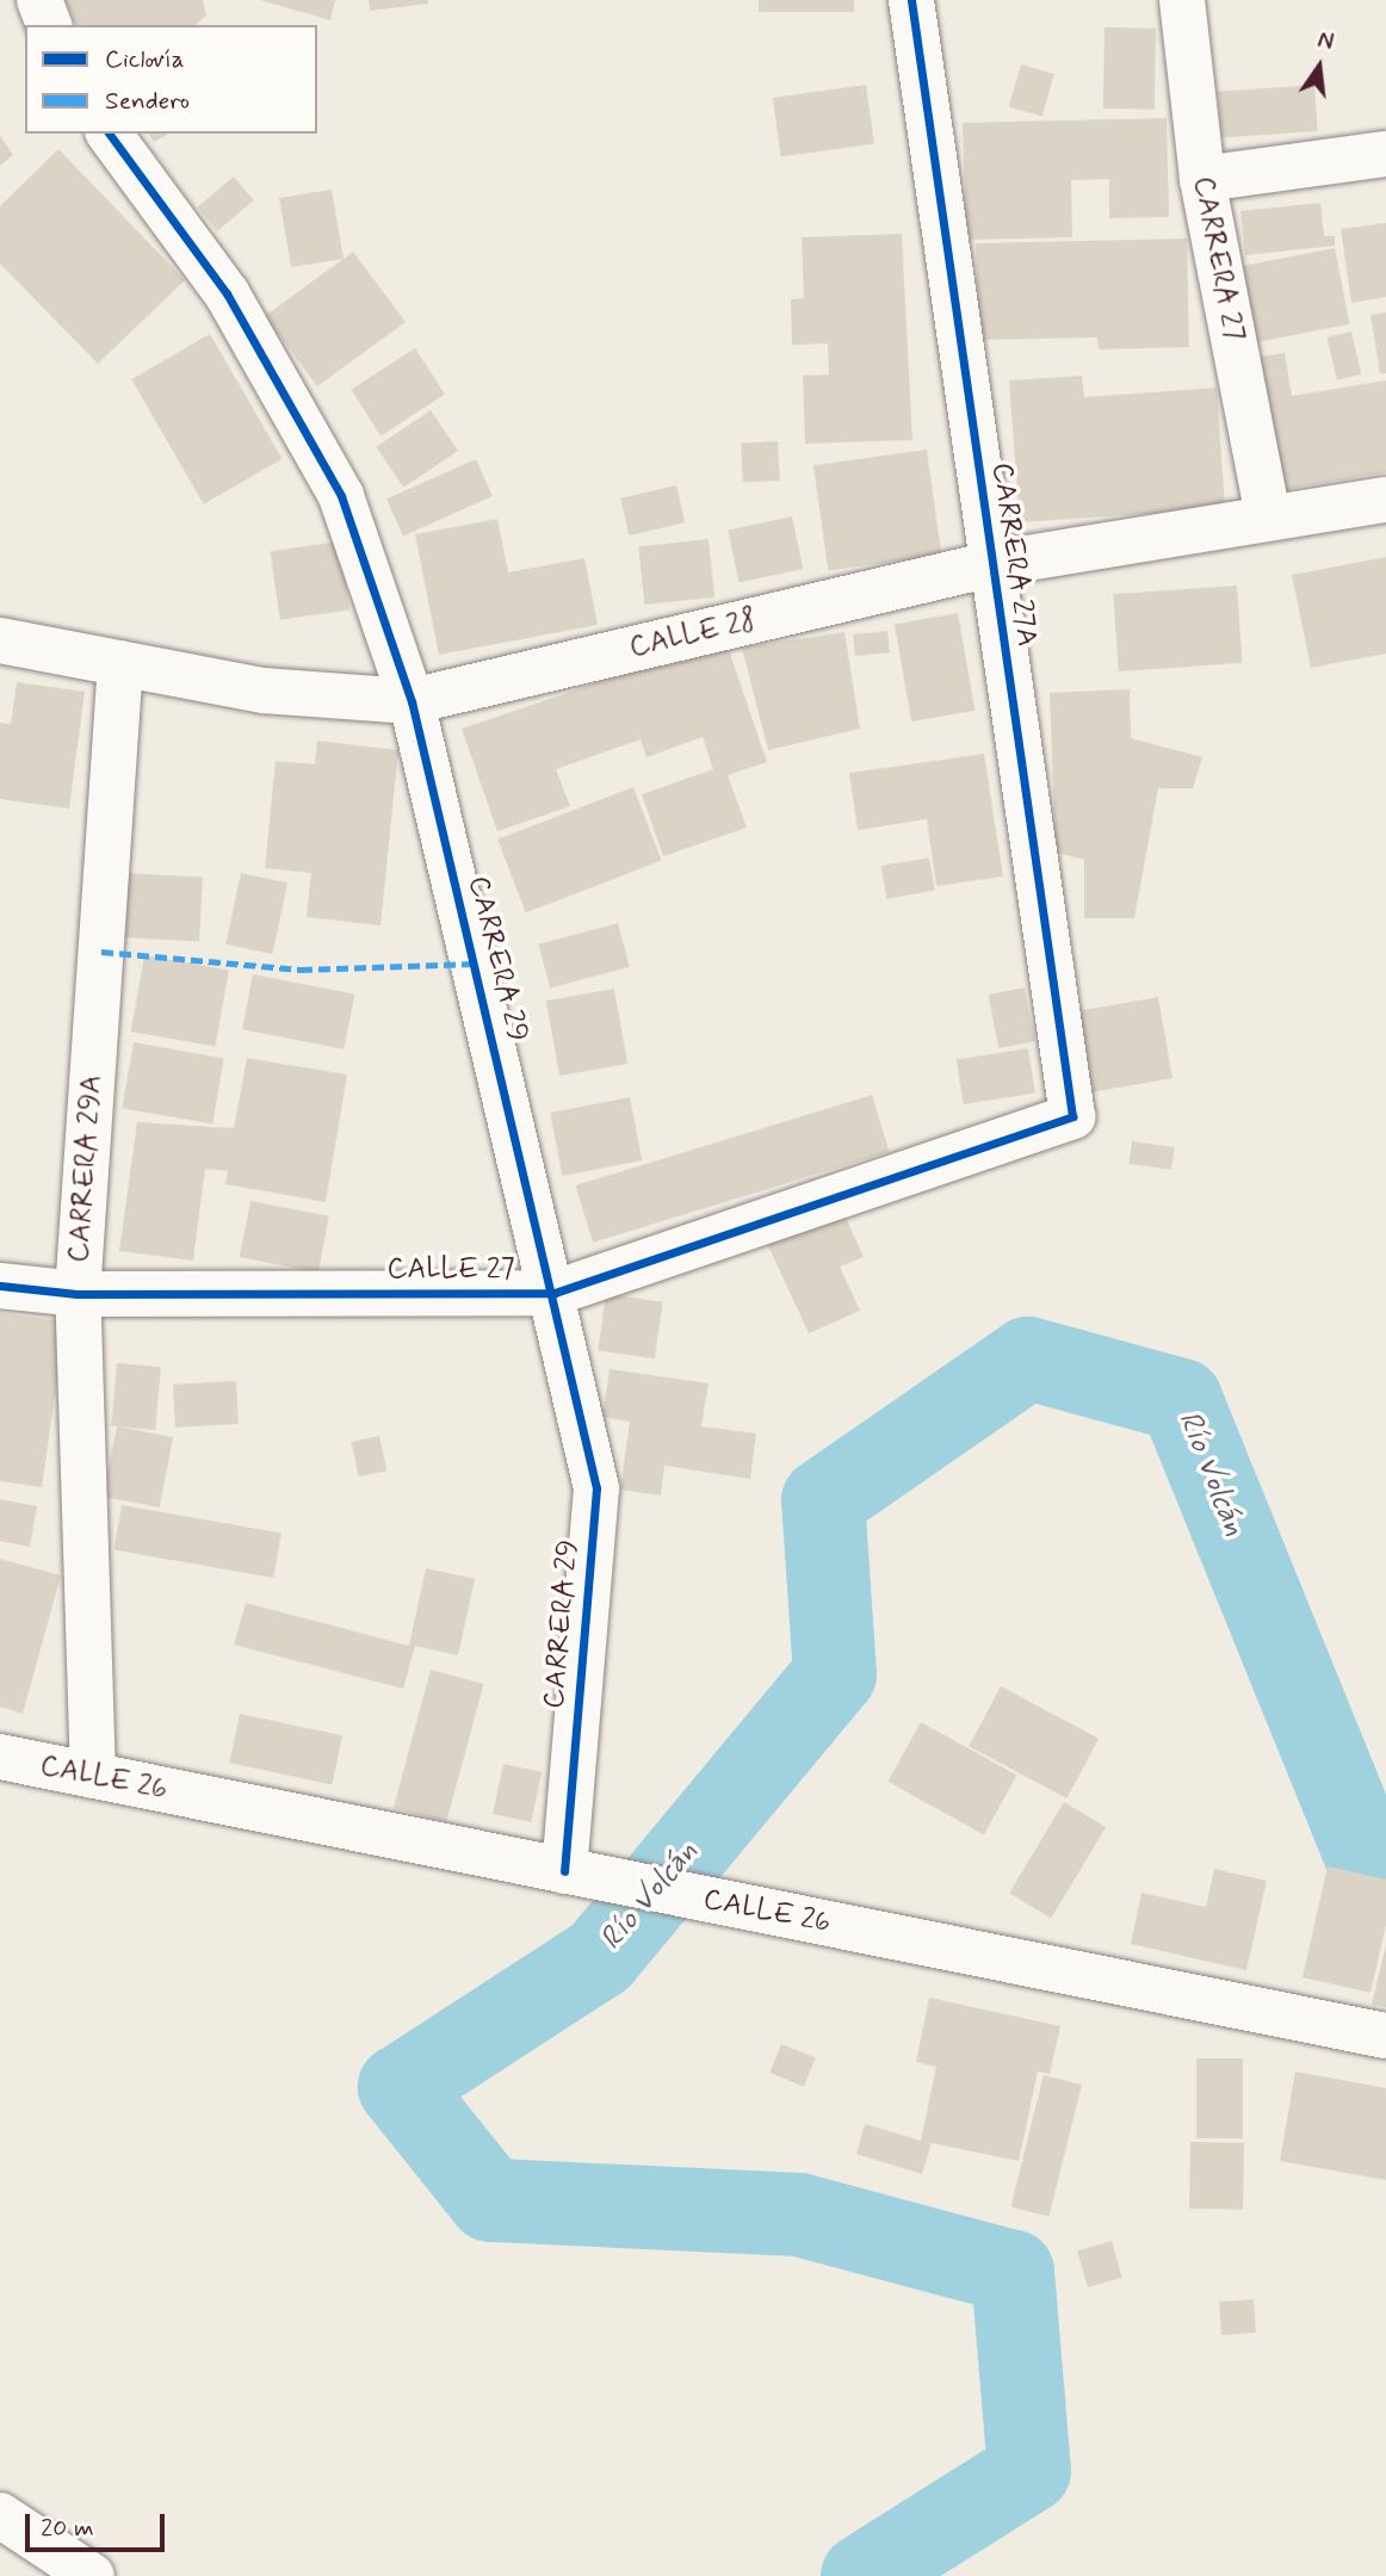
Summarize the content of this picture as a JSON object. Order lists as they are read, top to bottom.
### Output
{
  "streets": {
    "street": [
      "CARRERA 27",
      "CARRERA 27A",
      "CALLE 28",
      "CARRERA 29",
      "CARRERA 29A",
      "CALLE 27",
      "CALLE 26"
    ]
  },
  "crossings": [
    ["CARRERA 27", "CALLE 28"],
    ["CARRERA 27A", "CALLE 28"],
    ["CARRERA 27A", "CALLE 27"],
    ["CALLE 28", "CARRERA 29"],
    ["CALLE 28", "CARRERA 29A"],
    ["CARRERA 29", "CALLE 27"],
    ["CARRERA 29", "CALLE 26"],
    ["CARRERA 29A", "CALLE 27"],
    ["CARRERA 29A", "CALLE 26"]
  ],
  "water": ["Río Volcán"],
  "legend": ["Ciclovía", "Sendero"],
  "scale_bar": "20 m",
  "north": "top"
}
